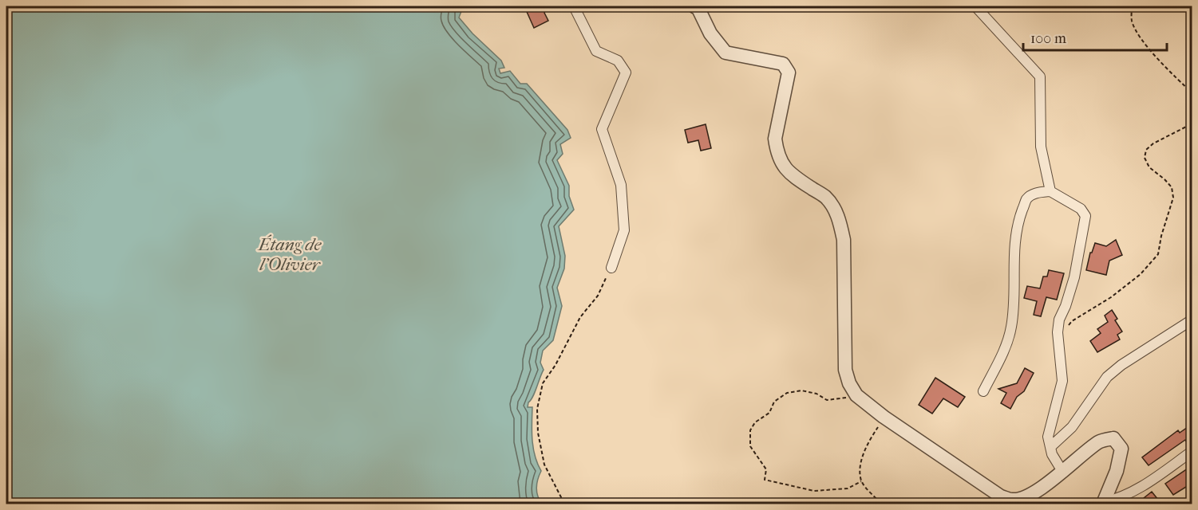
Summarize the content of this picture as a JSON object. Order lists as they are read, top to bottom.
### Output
{
  "water": ["Étang de l'Olivier"],
  "scale_bar": "100 m"
}
